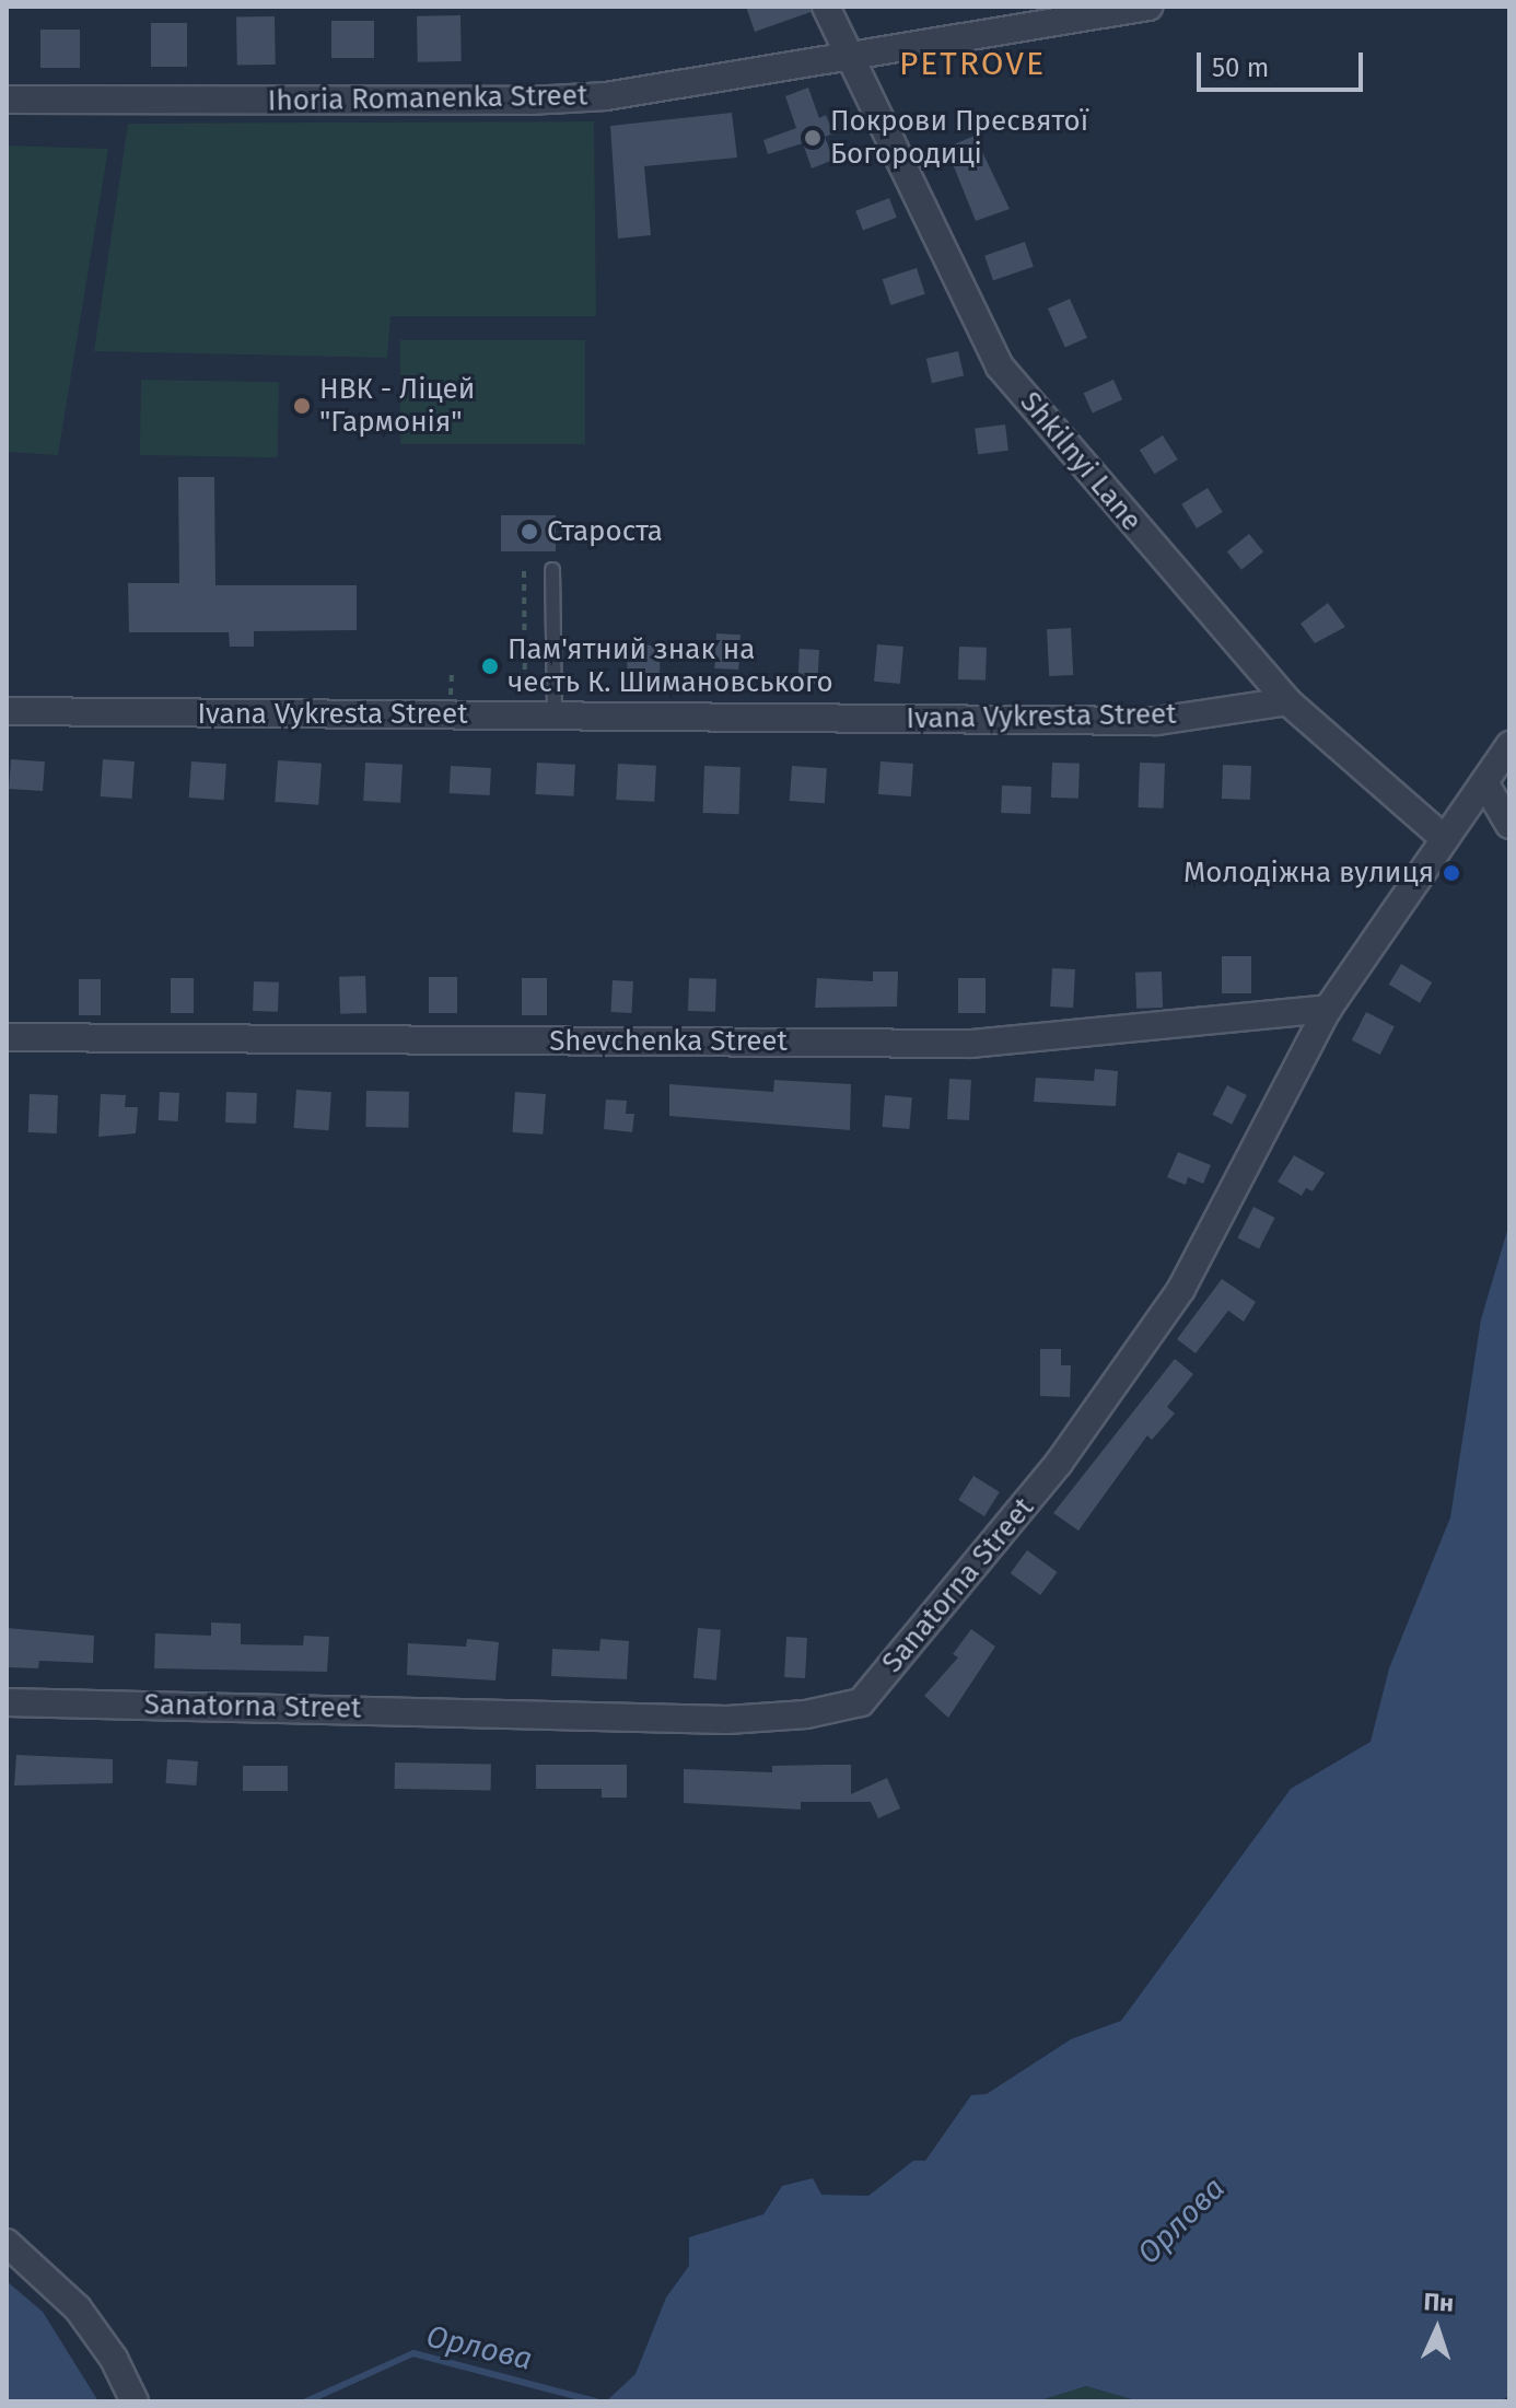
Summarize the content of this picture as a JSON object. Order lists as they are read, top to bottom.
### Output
{
  "streets": {
    "street": [
      "Ihoria Romanenka Street",
      "Shkilnyi Lane",
      "Ivana Vykresta Street",
      "Shevchenka Street",
      "Sanatorna Street"
    ]
  },
  "crossings": [
    ["Ihoria Romanenka Street", "Shkilnyi Lane"],
    ["Shkilnyi Lane", "Ivana Vykresta Street"],
    ["Shkilnyi Lane", "Sanatorna Street"],
    ["Shevchenka Street", "Sanatorna Street"]
  ],
  "districts": ["PETROVE"],
  "water": ["Орлова"],
  "places": [
    "Покрови Пресвятої Богородиці",
    "НВК - Ліцей \"Гармонія\"",
    "Староста",
    "Пам'ятний знак на честь К. Шимановського",
    "Молодіжна вулиця"
  ],
  "scale_bar": "50 m",
  "north": "top"
}
